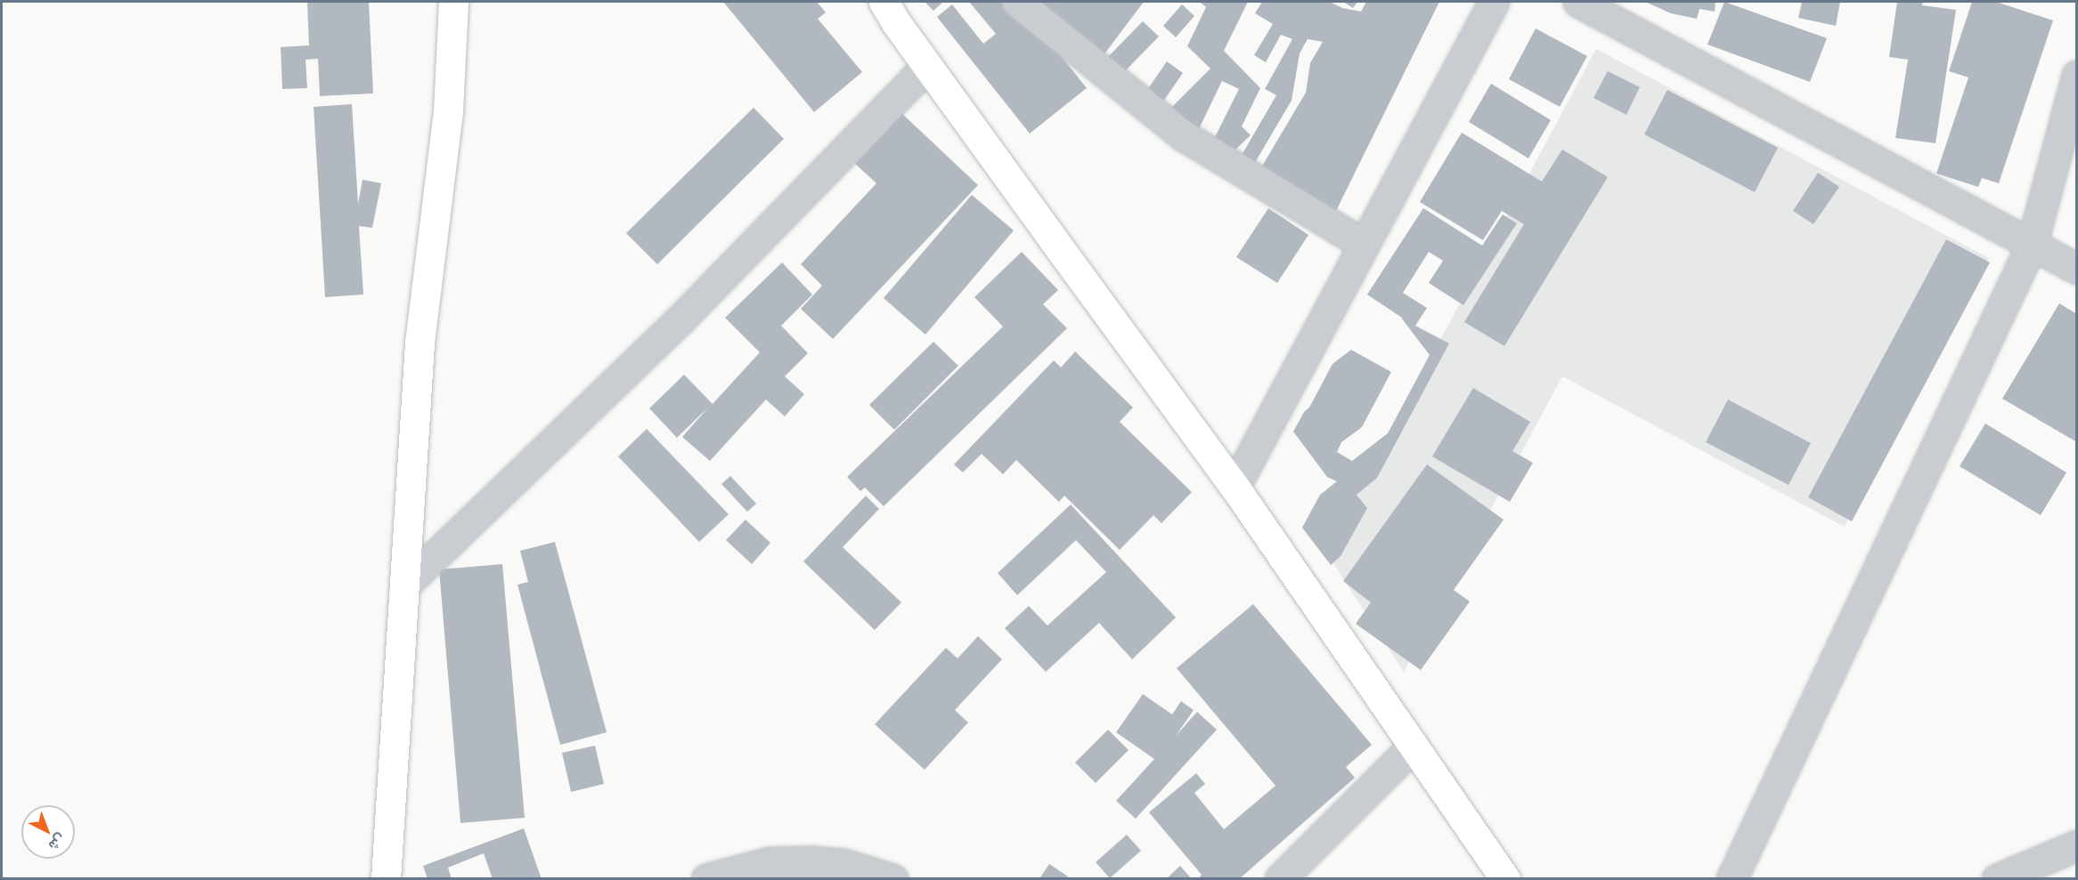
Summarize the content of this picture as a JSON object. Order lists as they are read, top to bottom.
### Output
{
  "north": "bottom right"
}
